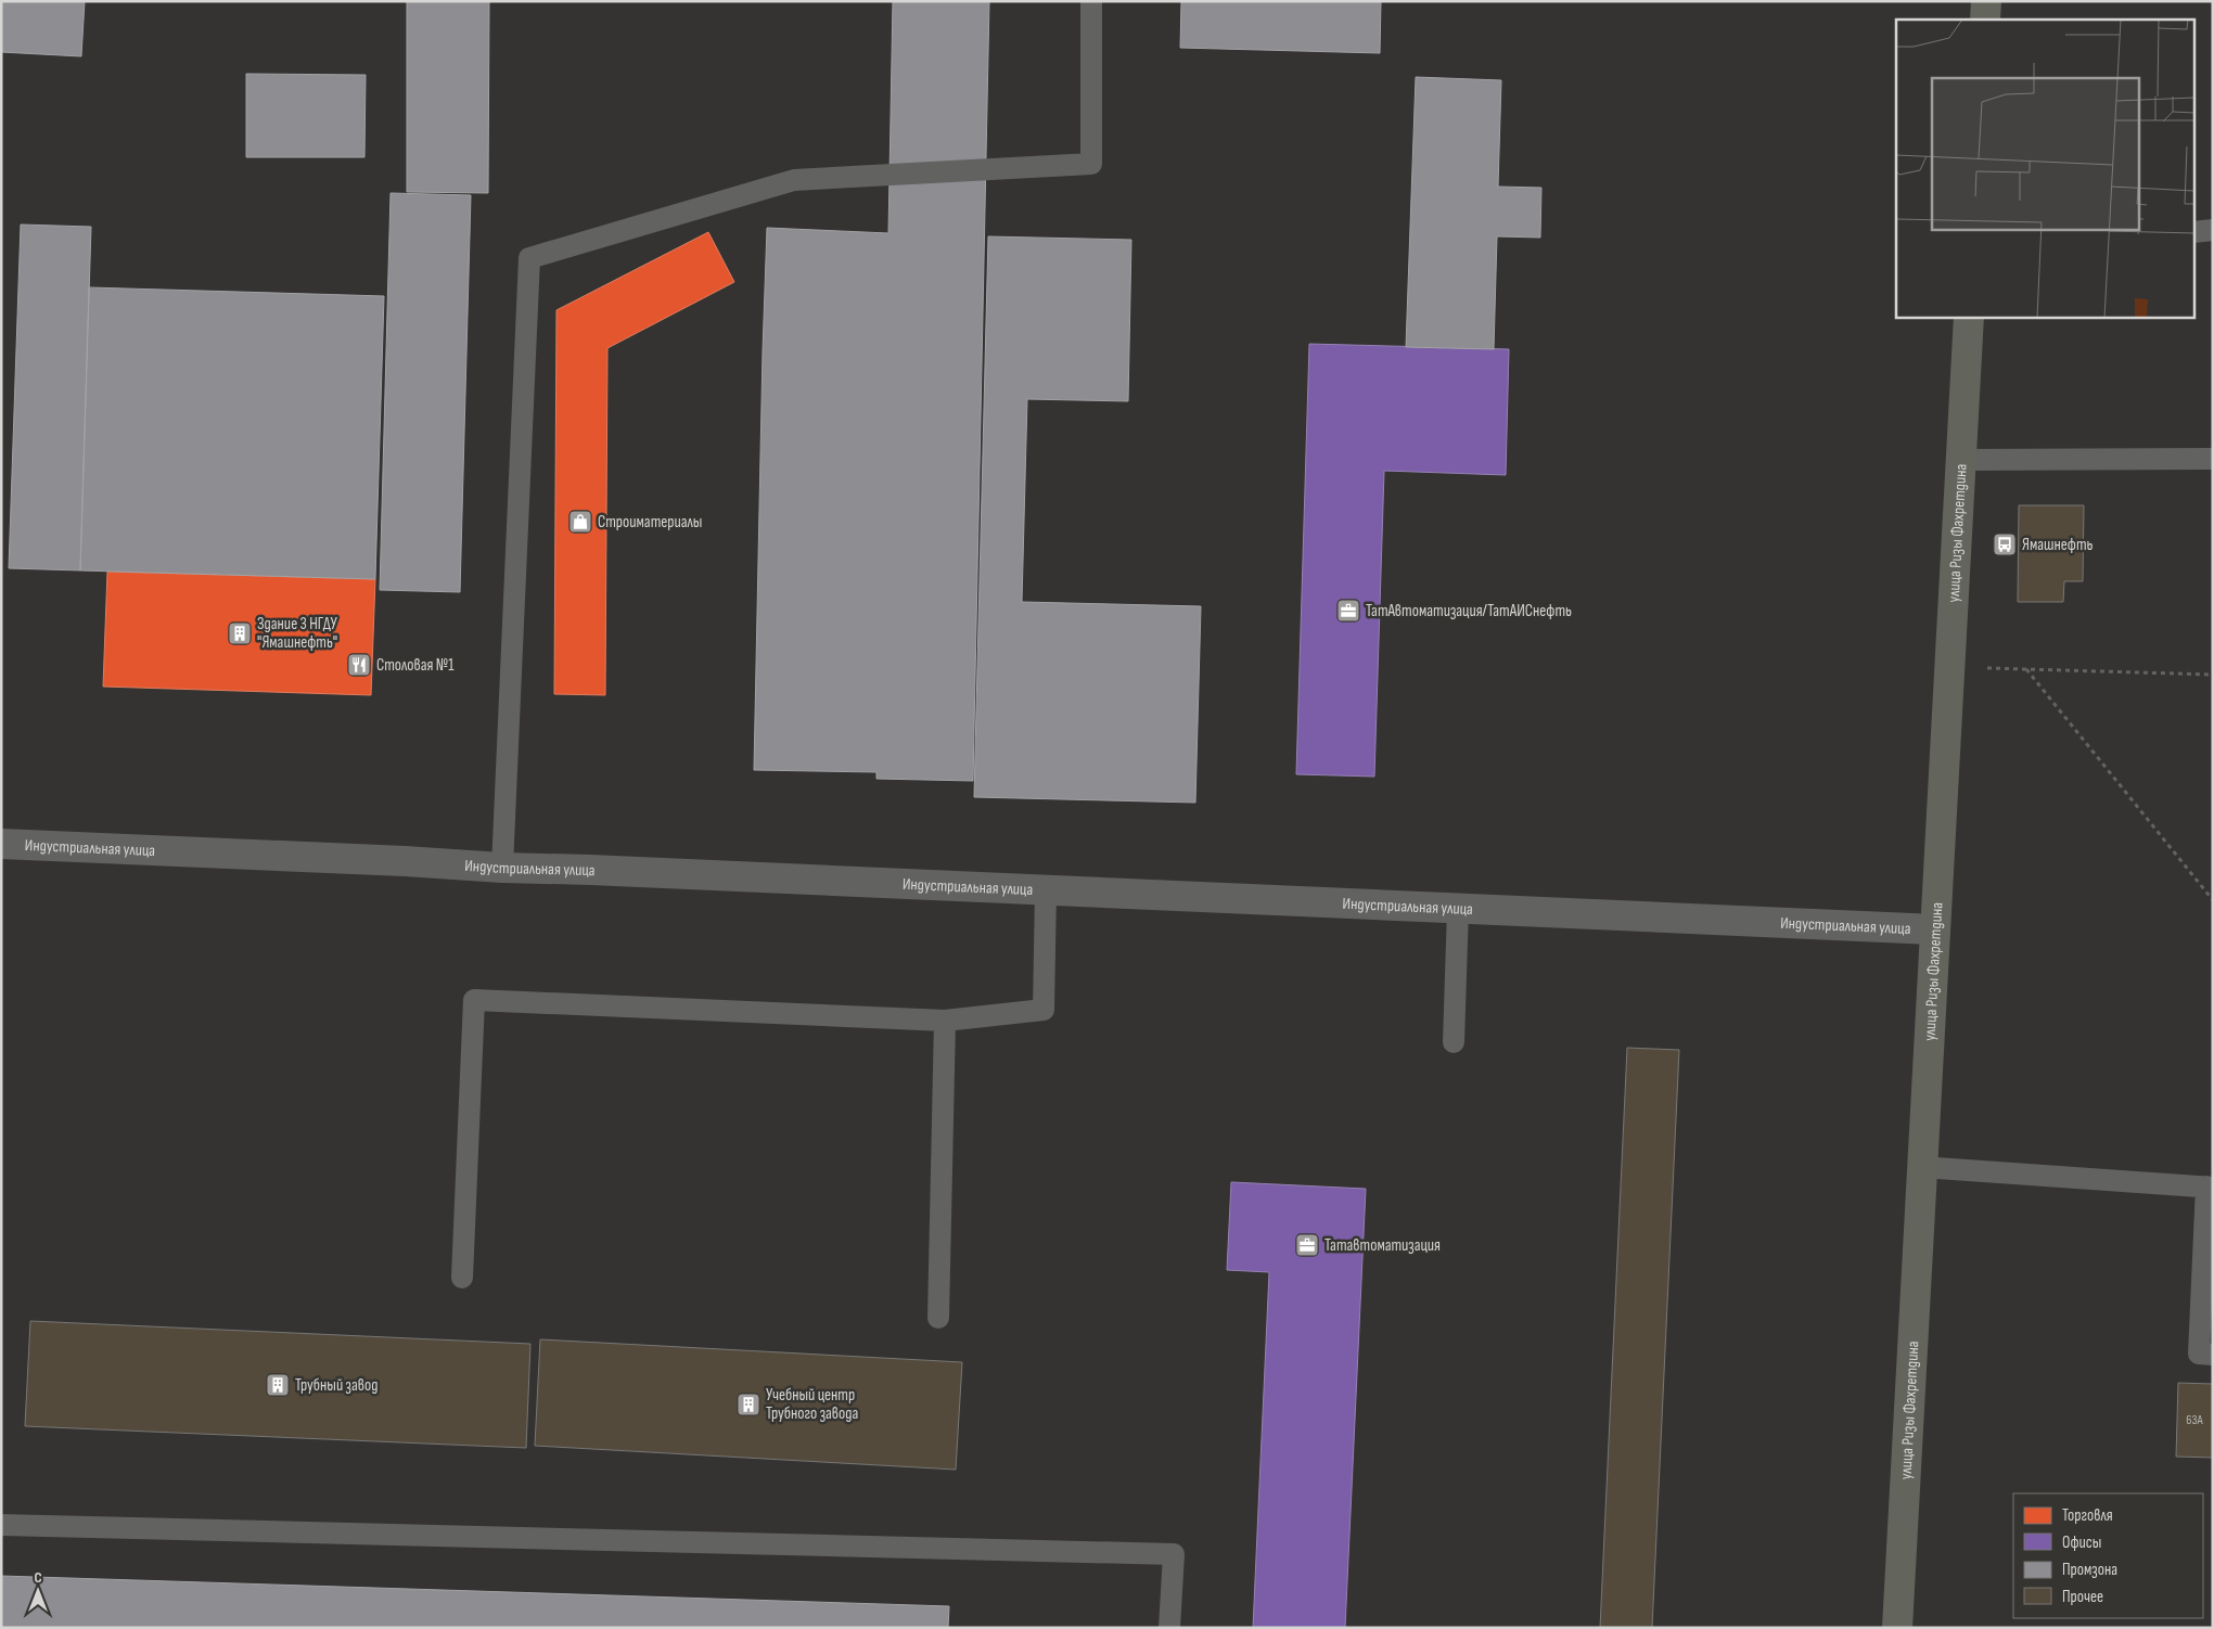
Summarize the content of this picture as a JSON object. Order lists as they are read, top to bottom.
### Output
{
  "streets": {
    "main road": ["улица Ризы Фахретдина"],
    "street": ["Индустриальная улица"]
  },
  "crossings": [
    ["улица Ризы Фахретдина", "Индустриальная улица"]
  ],
  "places": {
    "shop": ["Строиматериалы"],
    "bus stop": ["Ямашнефть"],
    "office": ["ТатАвтоматизация/ТатАИСнефть", "Татавтоматизация"],
    "building": ["Здание 3 НГДУ \"Ямашнефть\"", "Трубный завод", "Учебный центр Трубного завода"],
    "restaurant": ["Столовая №1"]
  },
  "house_numbers": ["63А"],
  "legend": [
    "Торговля",
    "Офисы",
    "Промзона",
    "Прочее"
  ],
  "north": "top"
}
